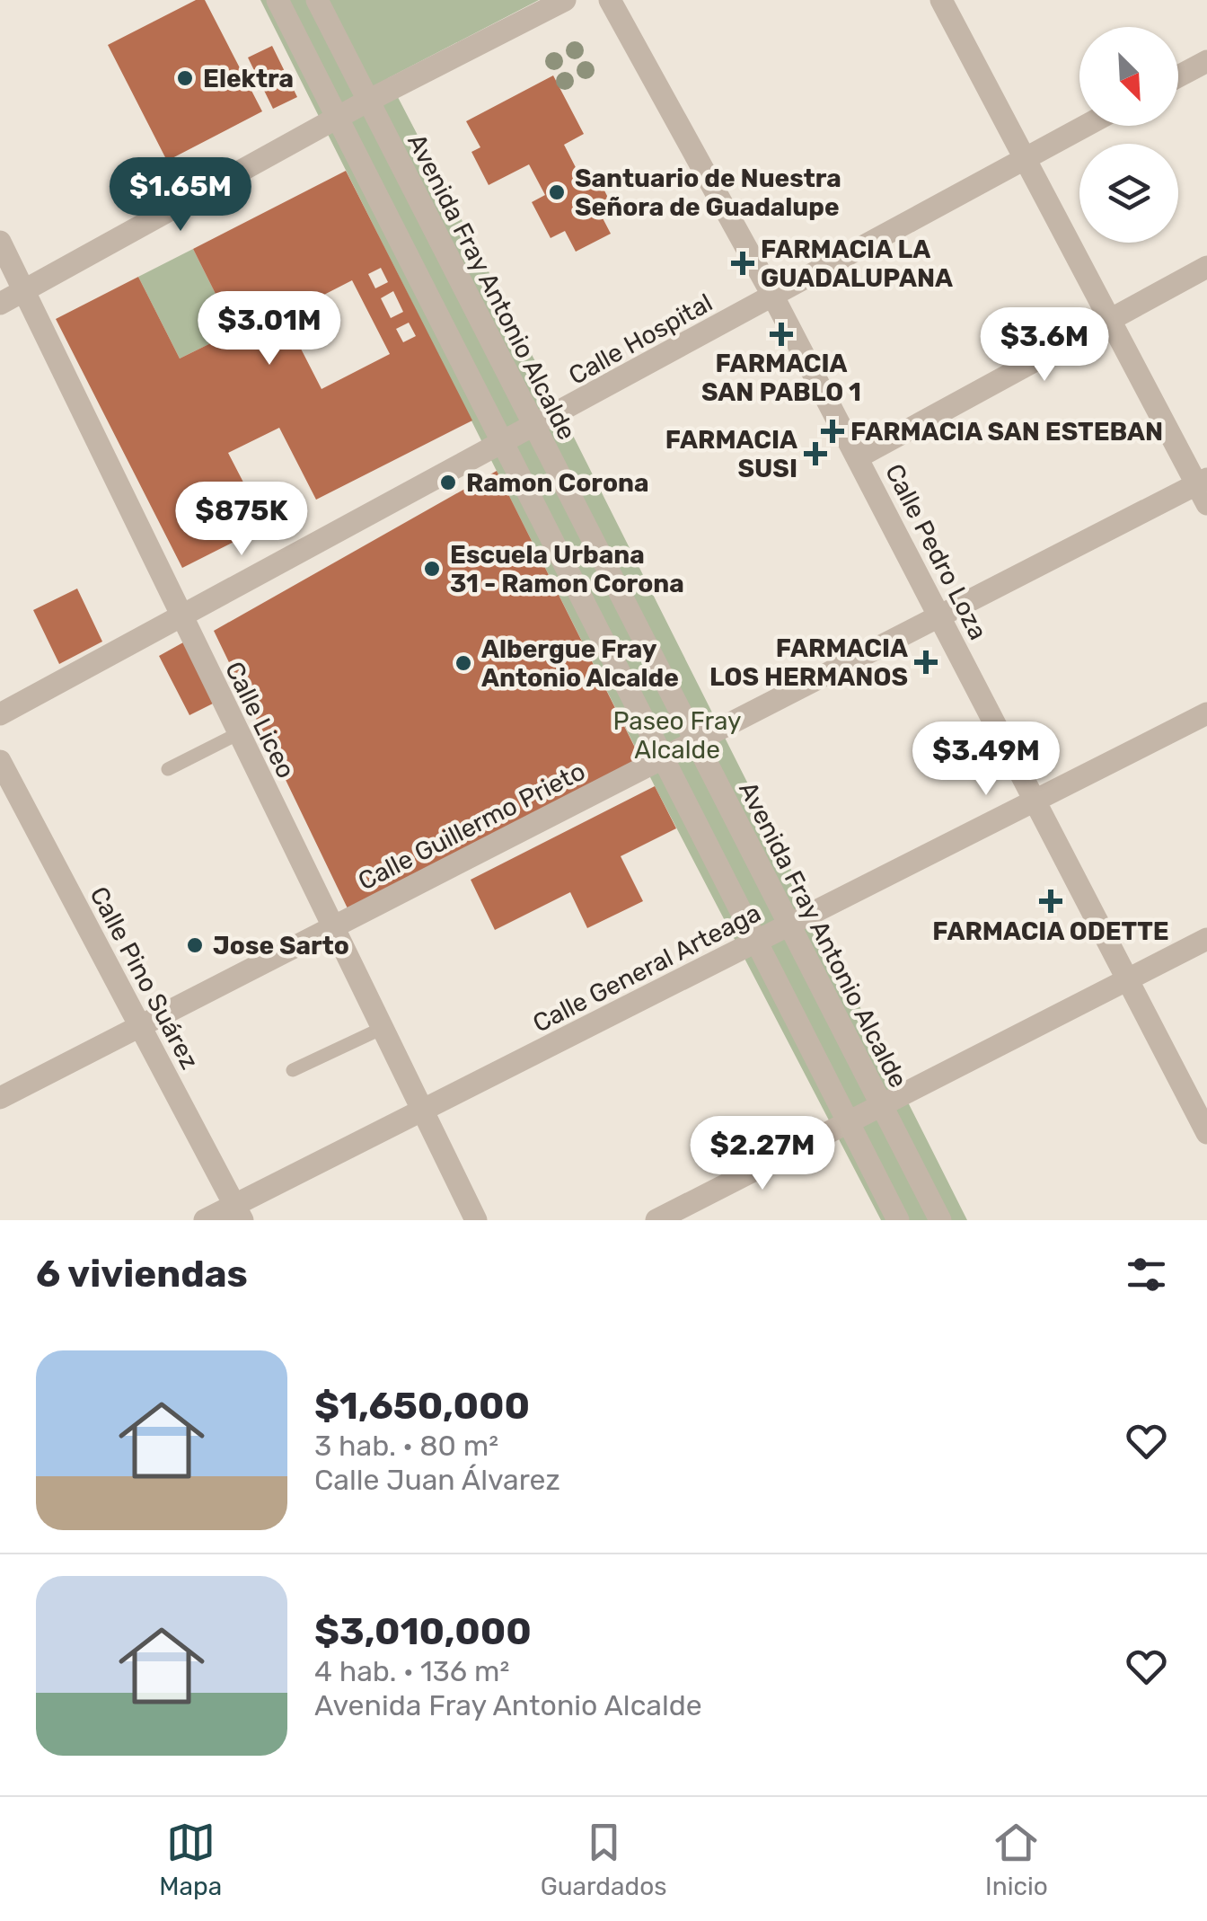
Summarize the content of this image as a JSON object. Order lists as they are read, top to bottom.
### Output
{
  "streets": {
    "street": [
      "Avenida Fray Antonio Alcalde",
      "Calle Hospital",
      "Calle Pedro Loza",
      "Calle Liceo",
      "Calle Guillermo Prieto",
      "Calle General Arteaga",
      "Calle Pino Suárez"
    ]
  },
  "crossings": [
    ["Avenida Fray Antonio Alcalde", "Calle Hospital"],
    ["Avenida Fray Antonio Alcalde", "Calle Guillermo Prieto"],
    ["Avenida Fray Antonio Alcalde", "Calle General Arteaga"],
    ["Calle Hospital", "Calle Pedro Loza"],
    ["Calle Hospital", "Calle Liceo"],
    ["Calle Pedro Loza", "Calle Guillermo Prieto"],
    ["Calle Pedro Loza", "Calle General Arteaga"],
    ["Calle Liceo", "Calle Guillermo Prieto"],
    ["Calle Liceo", "Calle General Arteaga"],
    ["Calle Guillermo Prieto", "Calle Pino Suárez"],
    ["Calle General Arteaga", "Calle Pino Suárez"]
  ],
  "parks": ["Paseo Fray Alcalde"],
  "places": {
    "other": [
      "Elektra",
      "Santuario de Nuestra Señora de Guadalupe",
      "Ramon Corona",
      "Escuela Urbana 31 - Ramon Corona",
      "Albergue Fray Antonio Alcalde",
      "Jose Sarto"
    ],
    "health": [
      "FARMACIA LA GUADALUPANA",
      "FARMACIA SAN PABLO 1",
      "FARMACIA SAN ESTEBAN",
      "FARMACIA SUSI",
      "FARMACIA LOS HERMANOS",
      "FARMACIA ODETTE"
    ]
  },
  "north": "bottom right",
  "page": {
    "price": [
      "$1.65M",
      "$3.01M",
      "$3.6M",
      "$875K",
      "$3.49M",
      "$2.27M"
    ],
    "heading": "6 viviendas",
    "list": [
      {
        "name": "$1,650,000",
        "note": "3 hab. · 80 m² · Calle Juan Álvarez"
      },
      {
        "name": "$3,010,000",
        "note": "4 hab. · 136 m² · Avenida Fray Antonio Alcalde"
      }
    ],
    "tabs": ["Mapa", "Guardados", "Inicio"]
  }
}
